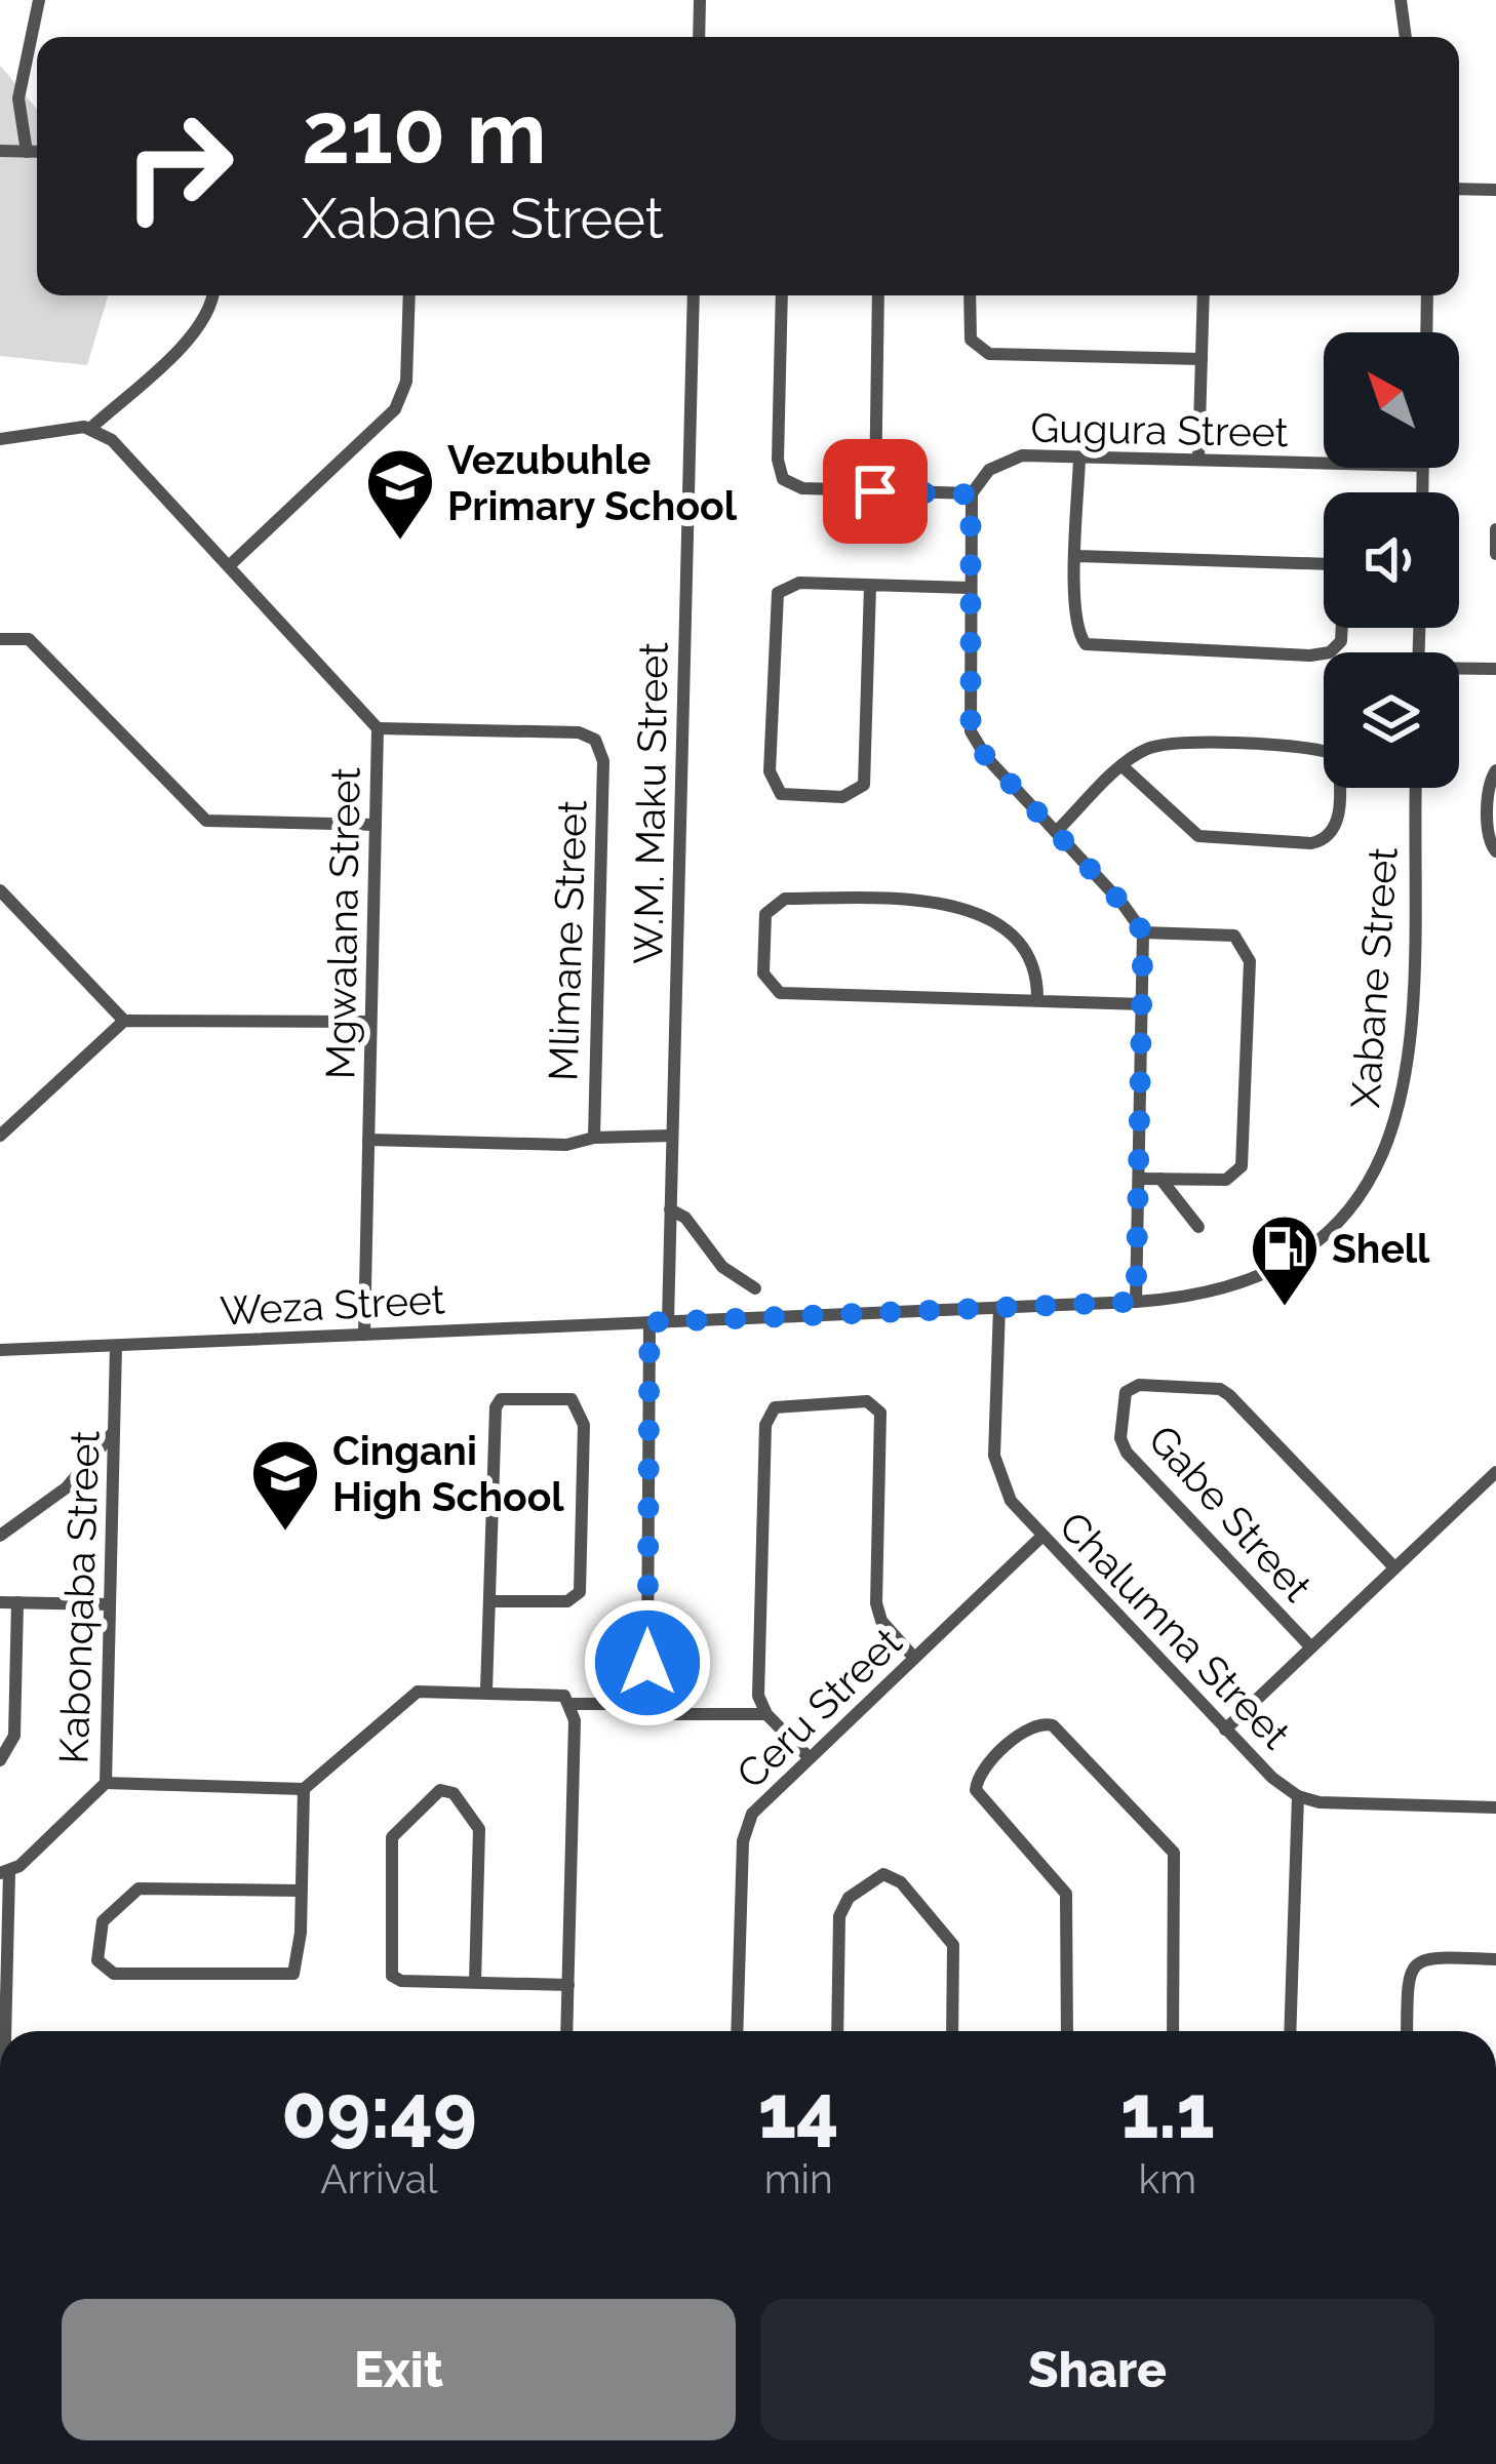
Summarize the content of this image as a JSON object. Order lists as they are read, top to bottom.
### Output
{
  "streets": {
    "street": [
      "Gugura Street",
      "W.M. Maku Street",
      "Mgwalana Street",
      "Mlimane Street",
      "Xabane Street",
      "Weza Street",
      "Gabe Street",
      "Kabonqaba Street",
      "Chalumna Street",
      "Ceru Street"
    ]
  },
  "crossings": [
    ["W.M. Maku Street", "Xabane Street"],
    ["W.M. Maku Street", "Weza Street"],
    ["Mgwalana Street", "Mlimane Street"],
    ["Mgwalana Street", "Weza Street"],
    ["Xabane Street", "Weza Street"],
    ["Xabane Street", "Chalumna Street"],
    ["Weza Street", "Kabonqaba Street"],
    ["Chalumna Street", "Ceru Street"]
  ],
  "places": {
    "school or university": ["Vezubuhle Primary School", "Cingani High School"],
    "fuel station": ["Shell"]
  },
  "north": "top left",
  "page": {
    "turn": ["210 m", "Xabane Street"],
    "eta": [
      "09:49",
      "Arrival",
      "14",
      "min",
      "1.1",
      "km"
    ],
    "buttons": ["Exit", "Share"]
  }
}
